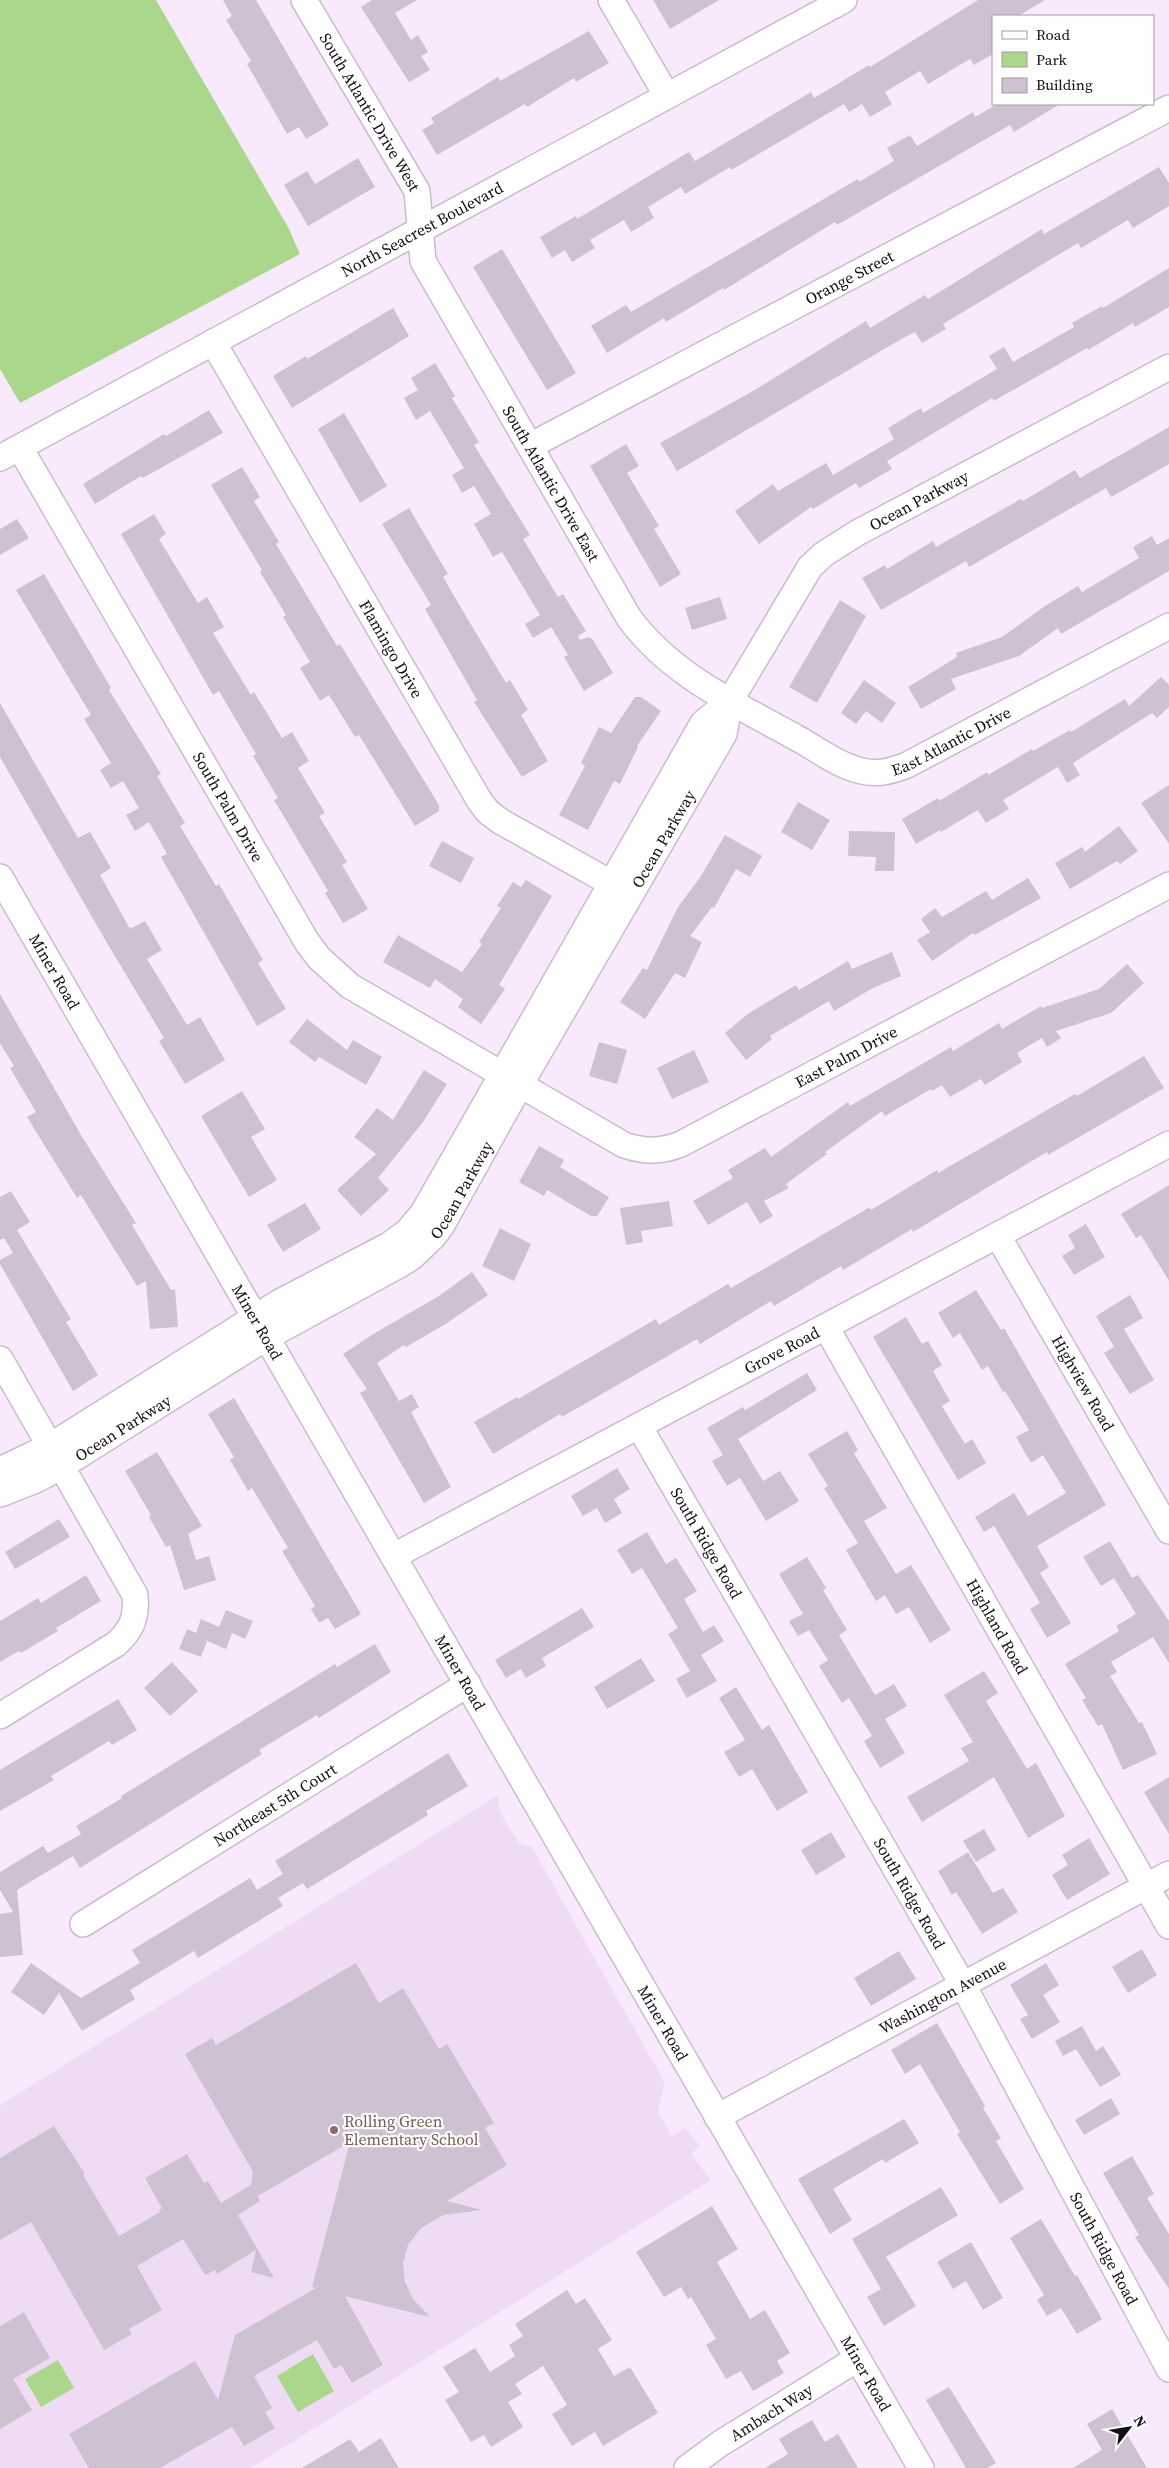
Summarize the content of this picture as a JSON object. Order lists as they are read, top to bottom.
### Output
{
  "streets": {
    "street": [
      "South Atlantic Drive West",
      "North Seacrest Boulevard",
      "Orange Street",
      "South Atlantic Drive East",
      "Ocean Parkway",
      "Flamingo Drive",
      "East Atlantic Drive",
      "South Palm Drive",
      "Miner Road",
      "East Palm Drive",
      "Grove Road",
      "Highview Road",
      "South Ridge Road",
      "Highland Road",
      "Northeast 5th Court",
      "Washington Avenue",
      "Ambach Way"
    ]
  },
  "crossings": [
    ["South Atlantic Drive West", "North Seacrest Boulevard"],
    ["South Atlantic Drive West", "South Atlantic Drive East"],
    ["North Seacrest Boulevard", "South Atlantic Drive East"],
    ["North Seacrest Boulevard", "Flamingo Drive"],
    ["North Seacrest Boulevard", "South Palm Drive"],
    ["Orange Street", "South Atlantic Drive East"],
    ["South Atlantic Drive East", "Ocean Parkway"],
    ["South Atlantic Drive East", "East Atlantic Drive"],
    ["Ocean Parkway", "Flamingo Drive"],
    ["Ocean Parkway", "East Atlantic Drive"],
    ["Ocean Parkway", "South Palm Drive"],
    ["Ocean Parkway", "Miner Road"],
    ["Ocean Parkway", "East Palm Drive"],
    ["South Palm Drive", "East Palm Drive"],
    ["Miner Road", "Grove Road"],
    ["Miner Road", "Northeast 5th Court"],
    ["Miner Road", "Washington Avenue"],
    ["Miner Road", "Ambach Way"],
    ["Grove Road", "Highview Road"],
    ["Grove Road", "South Ridge Road"],
    ["Grove Road", "Highland Road"],
    ["South Ridge Road", "Washington Avenue"],
    ["Highland Road", "Washington Avenue"]
  ],
  "places": ["Rolling Green Elementary School"],
  "legend": ["Road", "Park", "Building"],
  "north": "top right"
}
